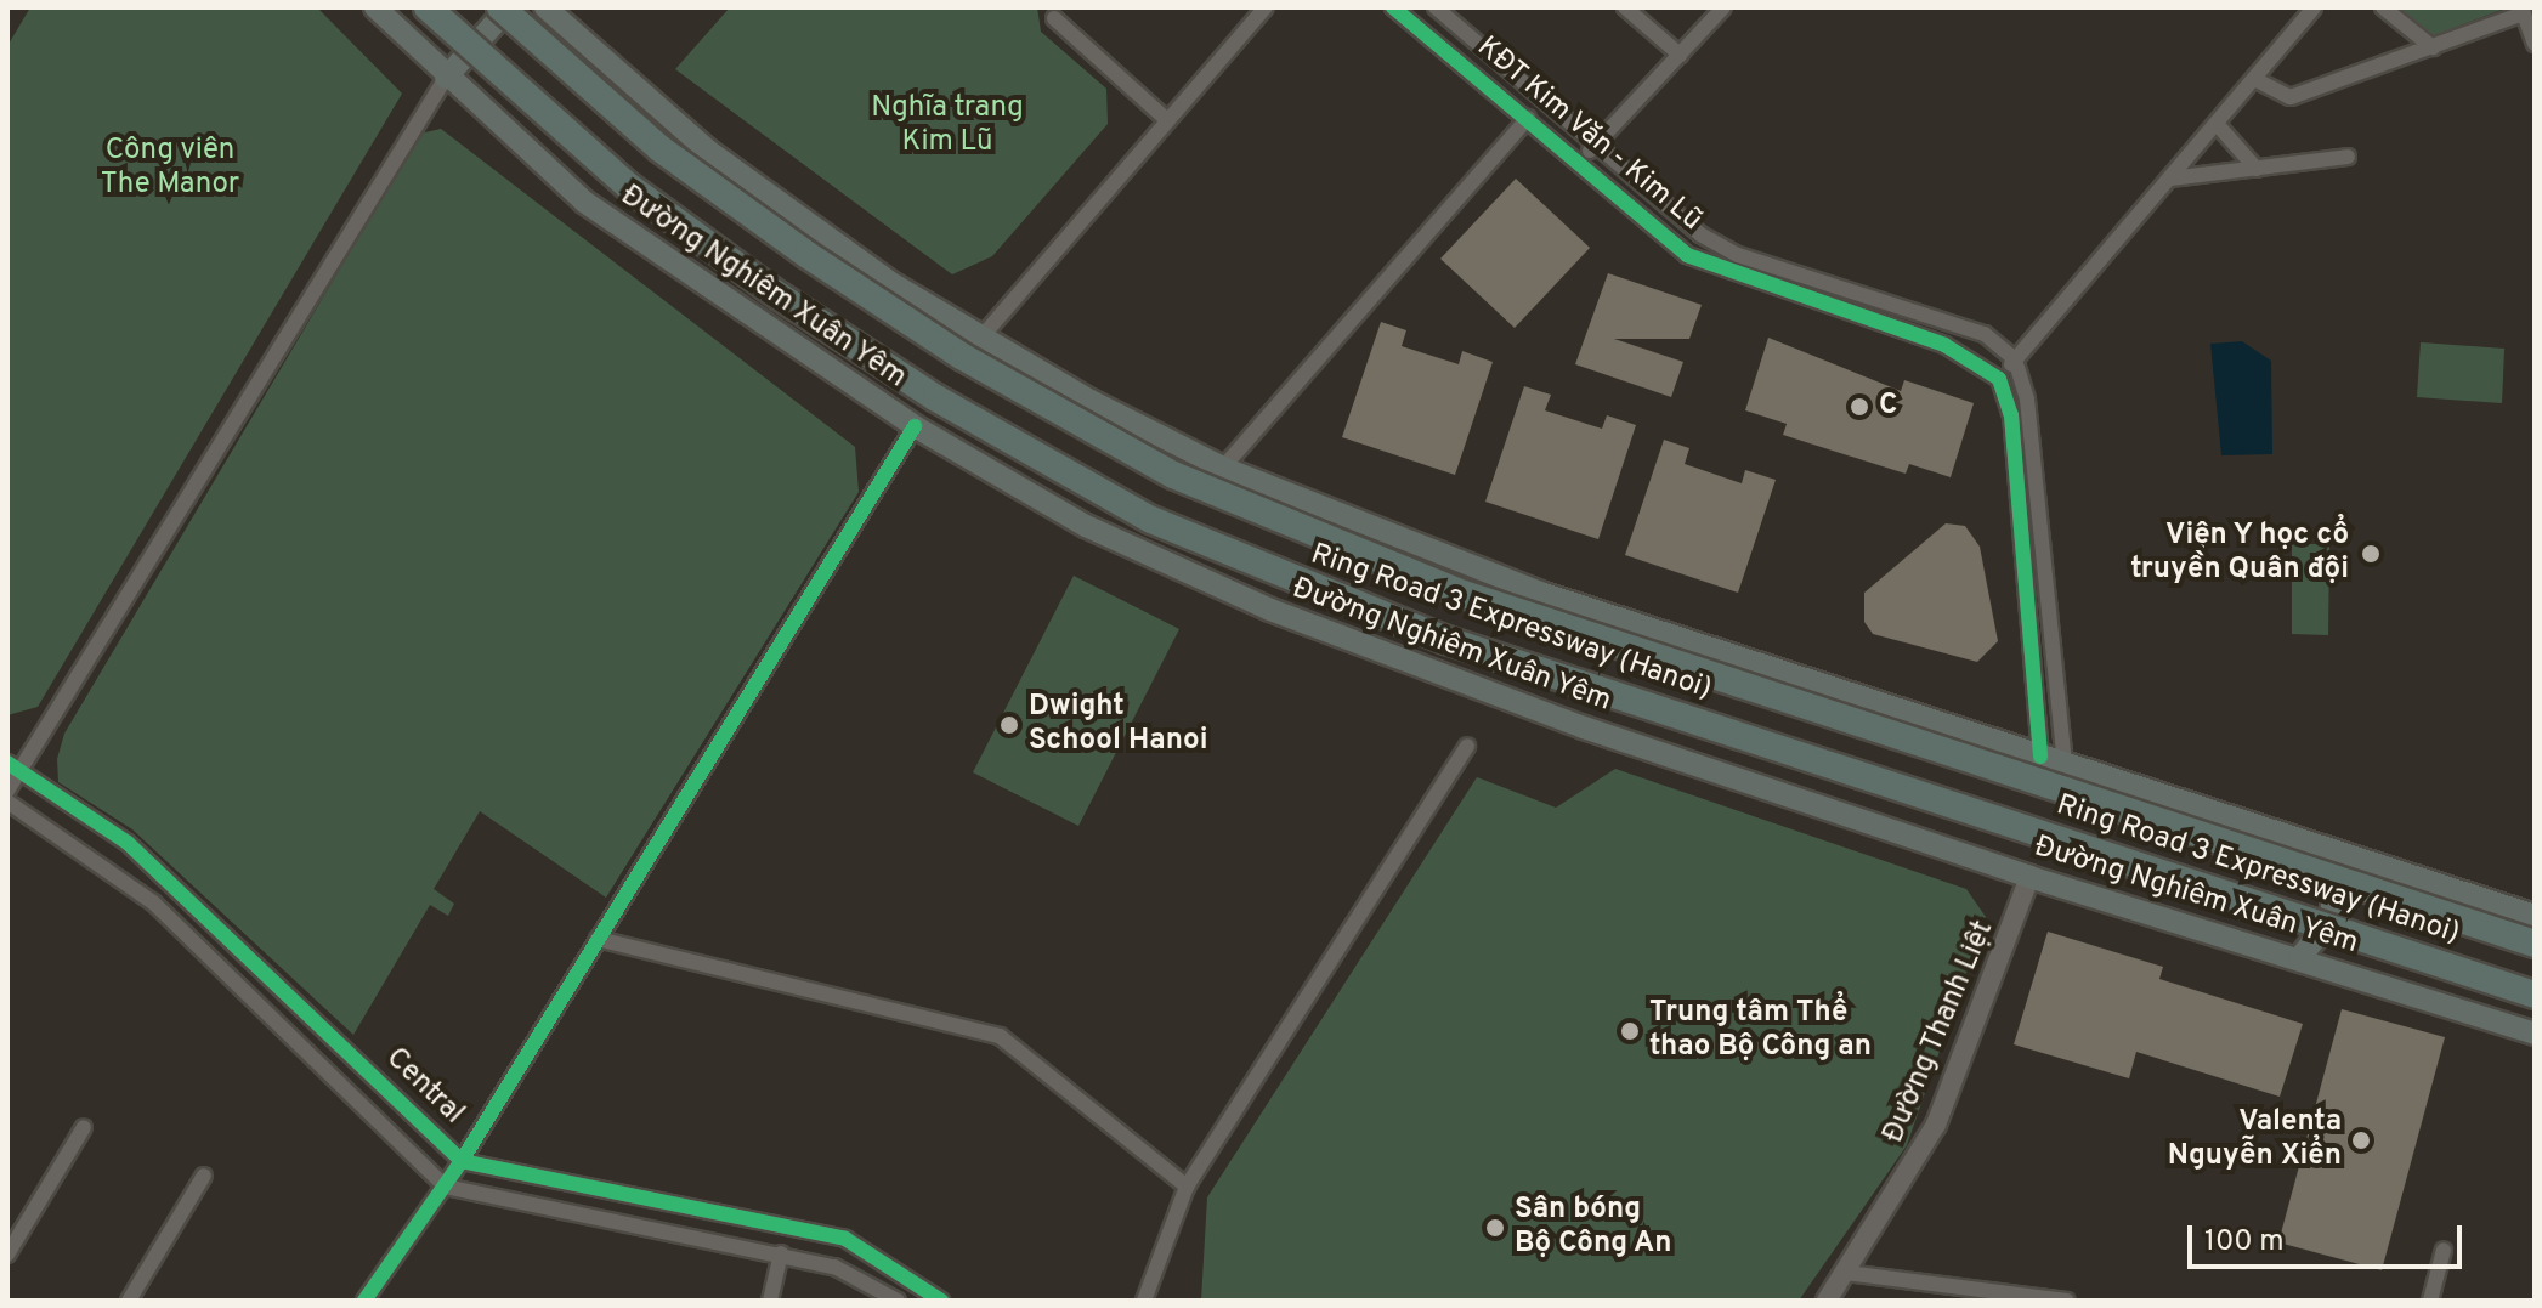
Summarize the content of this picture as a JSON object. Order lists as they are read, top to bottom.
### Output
{
  "streets": {
    "highway": ["Ring Road 3 Expressway (Hanoi)"],
    "main road": ["Đường Nghiêm Xuân Yêm"],
    "street": ["KĐT Kim Văn - Kim Lũ", "Đường Thanh Liệt", "Central"]
  },
  "crossings": [
    ["Đường Nghiêm Xuân Yêm", "Đường Thanh Liệt"]
  ],
  "parks": ["Nghĩa trang Kim Lũ", "Công viên The Manor"],
  "places": [
    "C",
    "Viện Y học cổ truyền Quân đội",
    "Dwight School Hanoi",
    "Trung tâm Thể thao Bộ Công an",
    "Valenta Nguyễn Xiển",
    "Sân bóng Bộ Công An"
  ],
  "scale_bar": "100 m"
}
